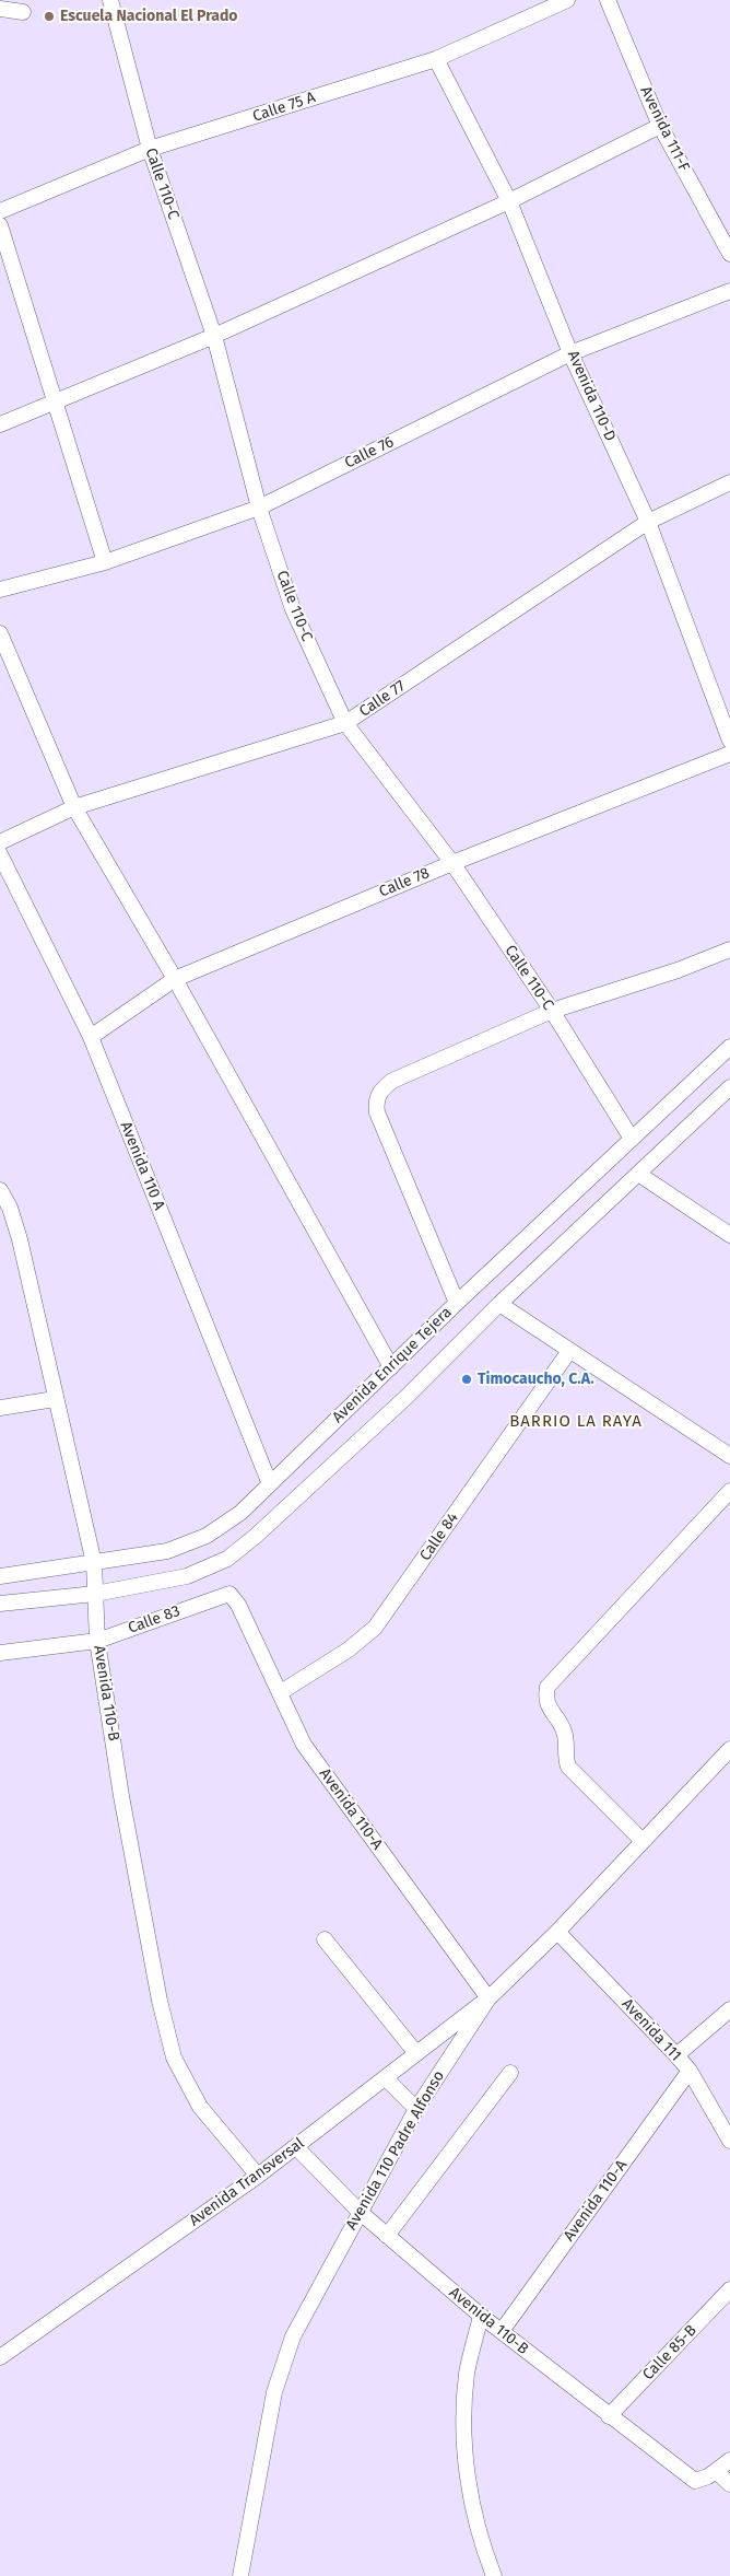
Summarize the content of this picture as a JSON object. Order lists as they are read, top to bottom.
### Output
{
  "streets": {
    "street": [
      "Calle 75 A",
      "Avenida 111-F",
      "Calle 110-C",
      "Avenida 110-D",
      "Calle 76",
      "Calle 77",
      "Calle 78",
      "Avenida 110 A",
      "Avenida Enrique Tejera",
      "Calle 84",
      "Calle 83",
      "Avenida 110-B",
      "Avenida 110-A",
      "Avenida 111",
      "Avenida 110 Padre Alfonso",
      "Avenida Transversal",
      "Calle 85-B"
    ]
  },
  "crossings": [
    ["Calle 75 A", "Calle 110-C"],
    ["Calle 75 A", "Avenida 110-D"],
    ["Calle 110-C", "Calle 76"],
    ["Calle 110-C", "Calle 77"],
    ["Calle 110-C", "Calle 78"],
    ["Calle 110-C", "Avenida Enrique Tejera"],
    ["Avenida 110-D", "Calle 76"],
    ["Avenida 110-D", "Calle 77"],
    ["Calle 78", "Avenida 110 A"],
    ["Avenida 110 A", "Avenida Enrique Tejera"],
    ["Avenida Enrique Tejera", "Avenida 110-B"],
    ["Calle 84", "Avenida 110-A"],
    ["Calle 83", "Avenida 110-B"],
    ["Calle 83", "Avenida 110-A"],
    ["Avenida 110-B", "Avenida 110-A"],
    ["Avenida 110-B", "Avenida 110 Padre Alfonso"],
    ["Avenida 110-B", "Avenida Transversal"],
    ["Avenida 110-B", "Calle 85-B"],
    ["Avenida 110-A", "Avenida 111"],
    ["Avenida 110-A", "Avenida 110 Padre Alfonso"],
    ["Avenida 110-A", "Avenida Transversal"],
    ["Avenida 111", "Avenida 110 Padre Alfonso"],
    ["Avenida 110 Padre Alfonso", "Avenida Transversal"]
  ],
  "districts": ["BARRIO LA RAYA"],
  "places": ["Escuela Nacional El Prado", "Timocaucho, C.A."]
}
